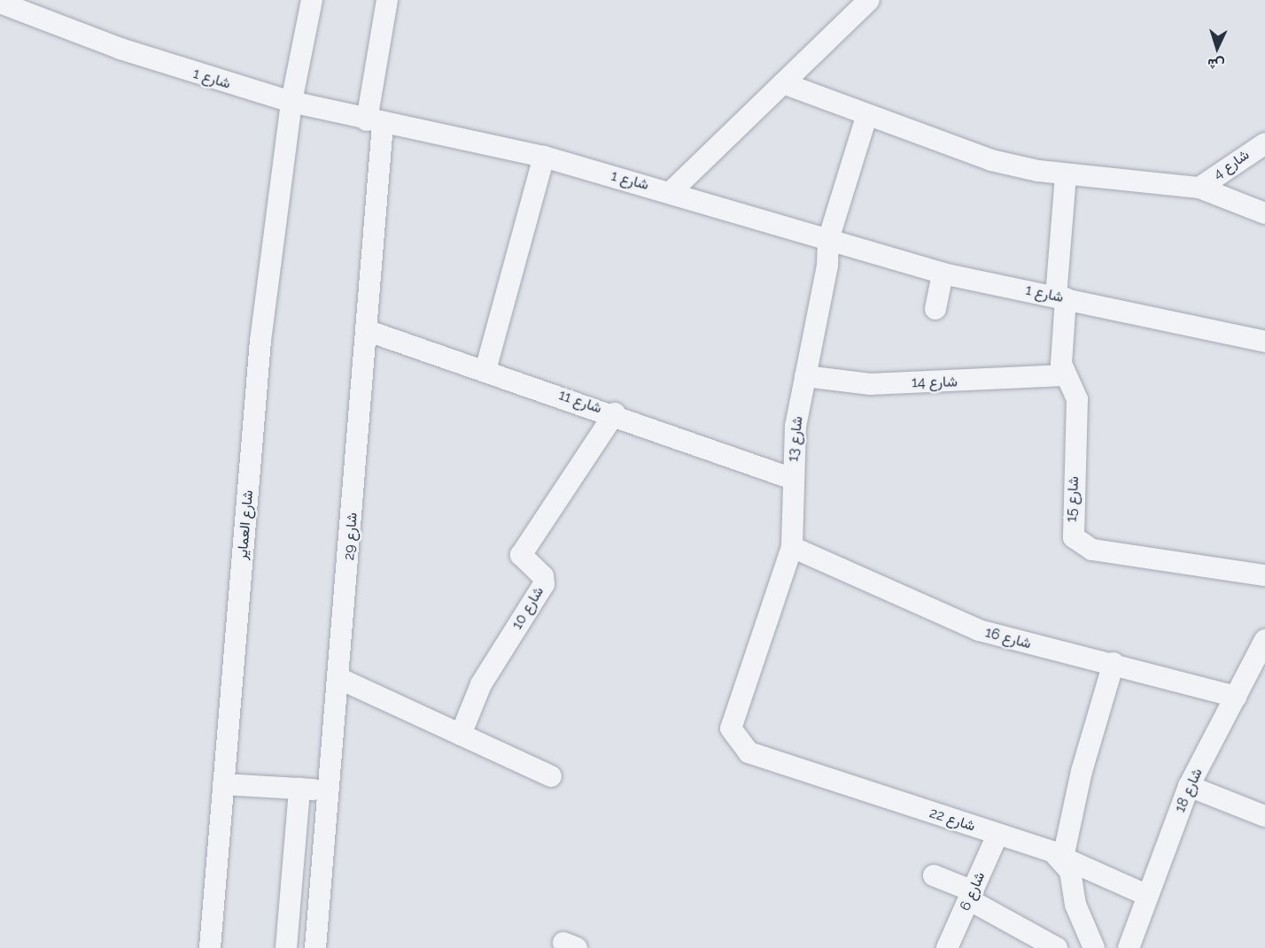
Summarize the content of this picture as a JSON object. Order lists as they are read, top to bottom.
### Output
{
  "streets": {
    "street": [
      "شارع 1",
      "شارع 4",
      "شارع 14",
      "شارع 11",
      "شارع 13",
      "شارع 15",
      "شارع العماير",
      "شارع 29",
      "شارع 10",
      "شارع 16",
      "شارع 18",
      "شارع 22",
      "شارع 6"
    ]
  },
  "crossings": [
    ["شارع 1", "شارع 13"],
    ["شارع 1", "شارع 15"],
    ["شارع 1", "شارع العماير"],
    ["شارع 1", "شارع 29"],
    ["شارع 14", "شارع 13"],
    ["شارع 14", "شارع 15"],
    ["شارع 11", "شارع 13"],
    ["شارع 11", "شارع 29"],
    ["شارع 11", "شارع 10"],
    ["شارع 13", "شارع 16"],
    ["شارع 13", "شارع 22"],
    ["شارع 16", "شارع 18"],
    ["شارع 18", "شارع 22"],
    ["شارع 22", "شارع 6"]
  ],
  "north": "bottom"
}
